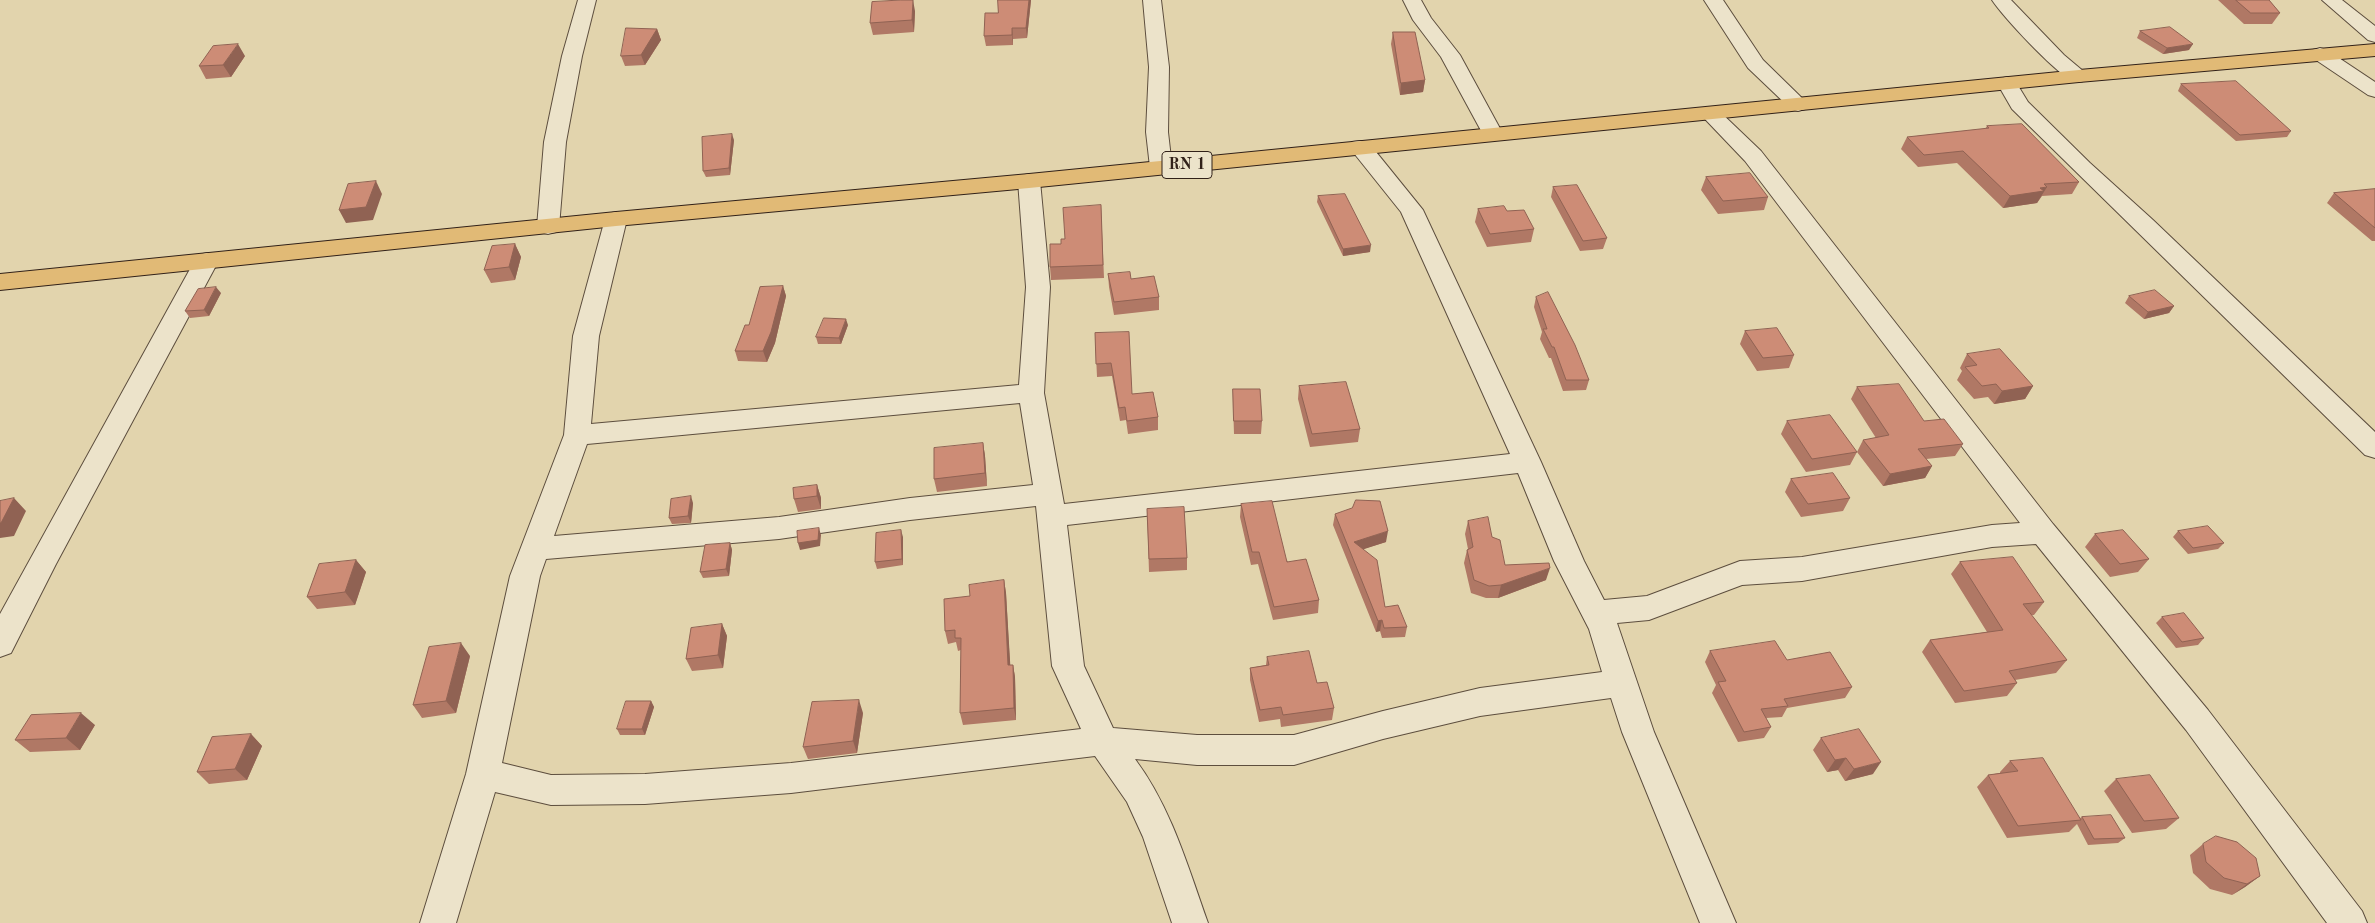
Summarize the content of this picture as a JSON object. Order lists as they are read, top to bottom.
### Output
{
  "streets": {
    "main road": ["RN 1"]
  }
}
